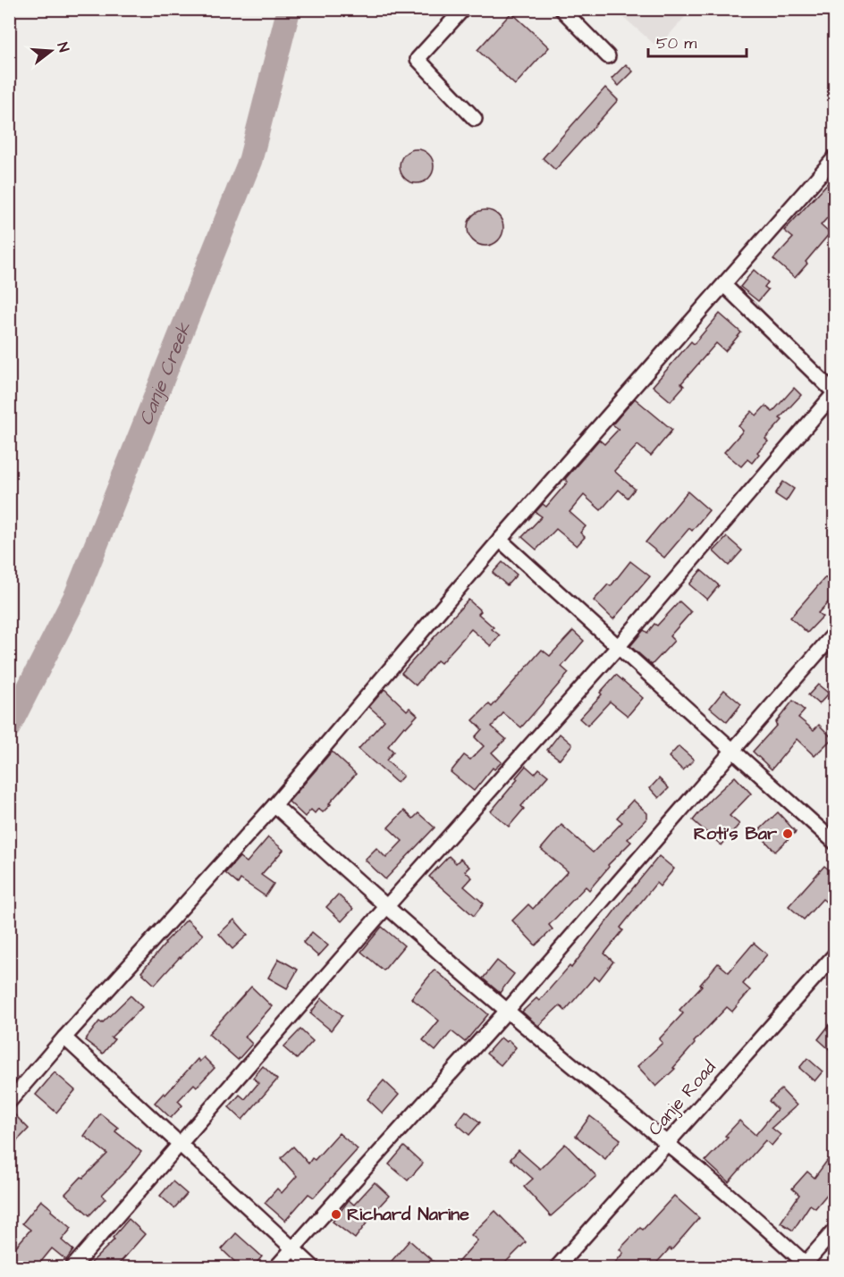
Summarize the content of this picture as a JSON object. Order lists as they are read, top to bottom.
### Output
{
  "streets": {
    "street": ["Canje Road"]
  },
  "water": ["Canje Creek"],
  "places": ["Roti's Bar", "Richard Narine"],
  "scale_bar": "50 m",
  "north": "right"
}
